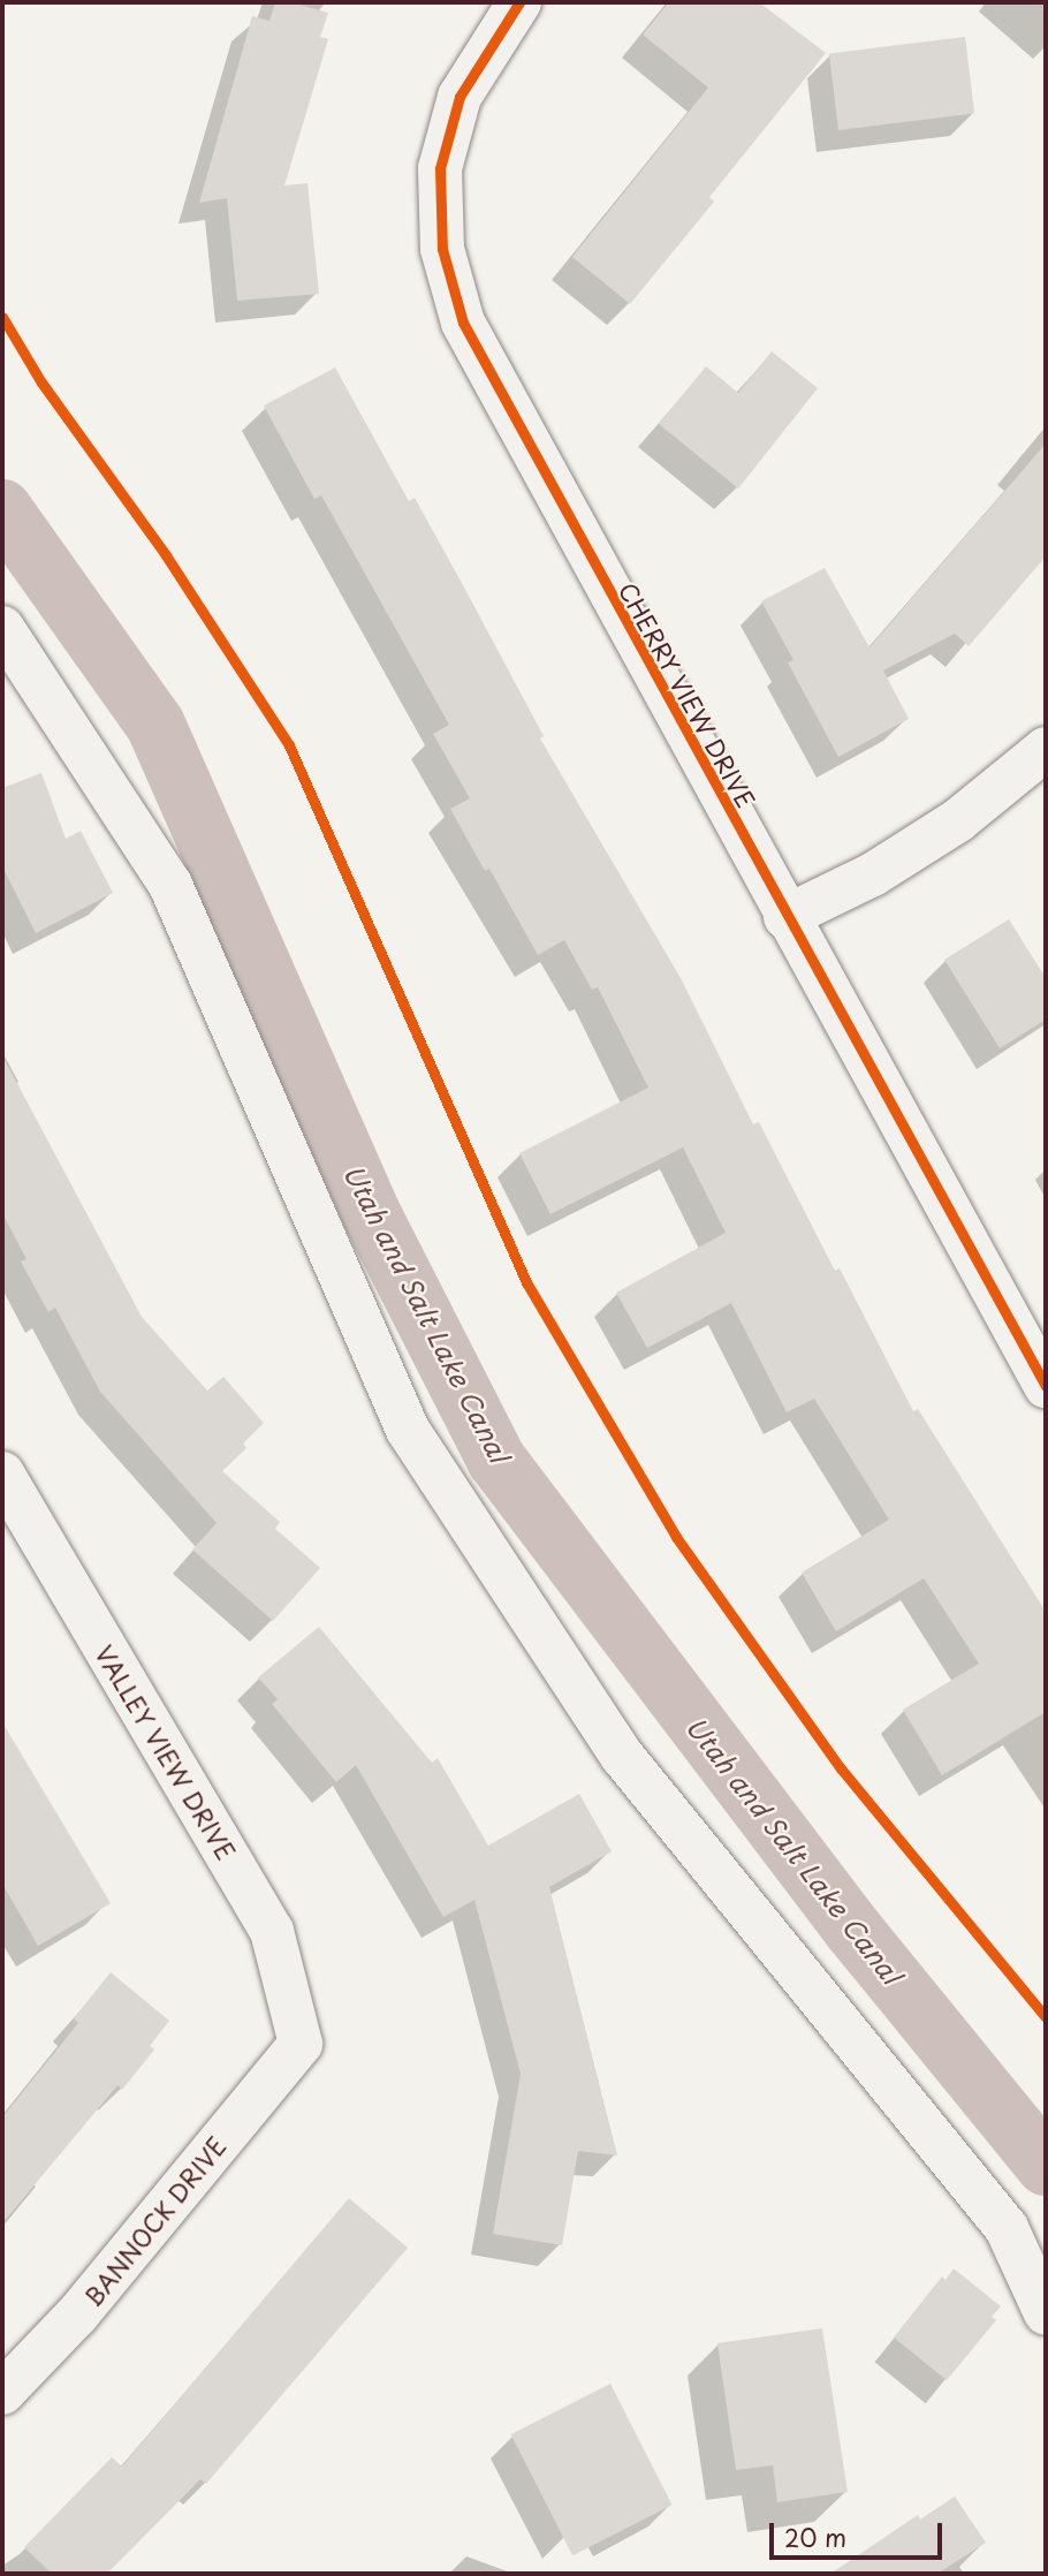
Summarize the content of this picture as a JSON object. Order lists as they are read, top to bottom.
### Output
{
  "streets": {
    "street": ["CHERRY VIEW DRIVE", "VALLEY VIEW DRIVE", "BANNOCK DRIVE"]
  },
  "crossings": [
    ["VALLEY VIEW DRIVE", "BANNOCK DRIVE"]
  ],
  "water": ["Utah and Salt Lake Canal"],
  "scale_bar": "20 m"
}
